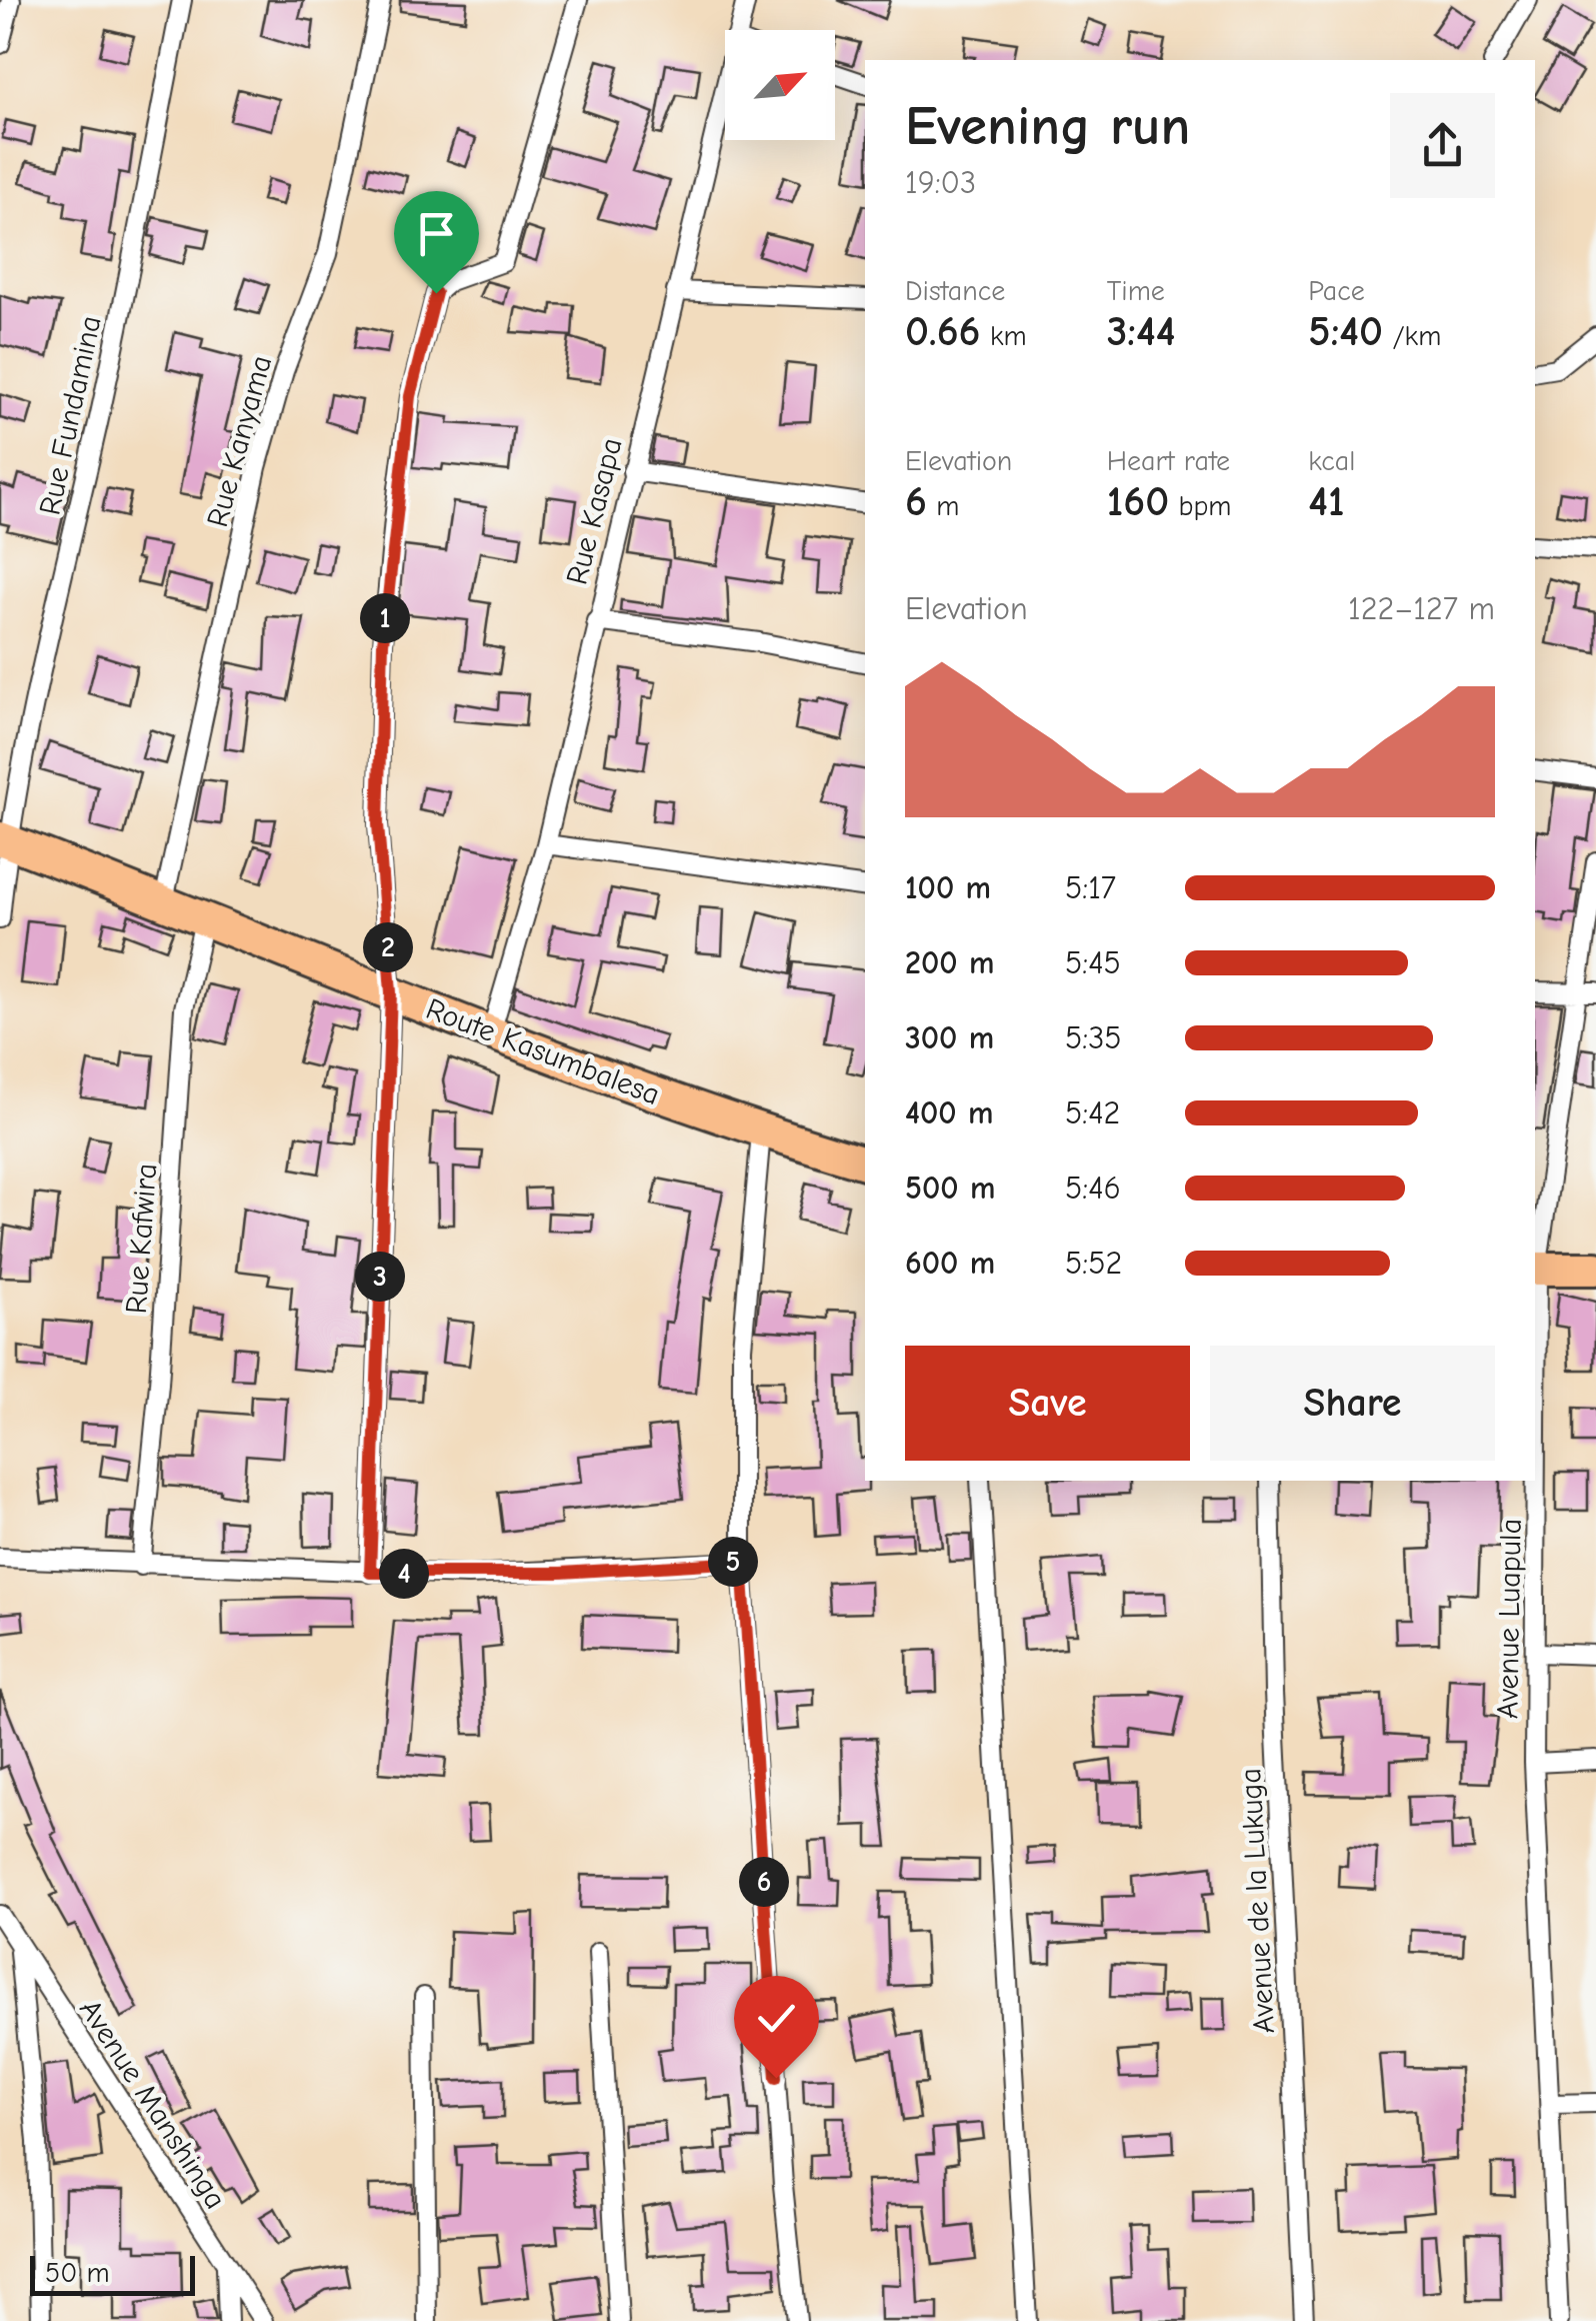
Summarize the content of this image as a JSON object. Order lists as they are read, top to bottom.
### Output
{
  "streets": {
    "highway": ["Route Kasumbalesa"],
    "street": [
      "Rue Fundamina",
      "Rue Kanyama",
      "Rue Kasapa",
      "Rue Kafwira",
      "Avenue Luapula",
      "Avenue de la Lukuga",
      "Avenue Manshinga"
    ]
  },
  "crossings": [
    ["Rue Fundamina", "Route Kasumbalesa"],
    ["Rue Kanyama", "Route Kasumbalesa"],
    ["Rue Kasapa", "Route Kasumbalesa"],
    ["Route Kasumbalesa", "Rue Kafwira"]
  ],
  "scale_bar": "50 m",
  "north": "top right",
  "page": {
    "heading": ["Evening run", "19:03"],
    "stats": [
      ["Distance", "0.66 km"],
      ["Time", "3:44"],
      ["Pace", "5:40 /km"],
      ["Elevation", "6 m"],
      ["Heart rate", "160 bpm"],
      ["kcal", "41"]
    ],
    "chart": ["Elevation", "122–127 m"],
    "pins": [
      "1",
      "2",
      "3",
      "5",
      "4",
      "6"
    ],
    "list": [
      {
        "name": "100 m",
        "note": "5:17"
      },
      {
        "name": "200 m",
        "note": "5:45"
      },
      {
        "name": "300 m",
        "note": "5:35"
      },
      {
        "name": "400 m",
        "note": "5:42"
      },
      {
        "name": "500 m",
        "note": "5:46"
      },
      {
        "name": "600 m",
        "note": "5:52"
      }
    ],
    "buttons": ["Save", "Share"],
    "scale": "50 m"
  }
}
